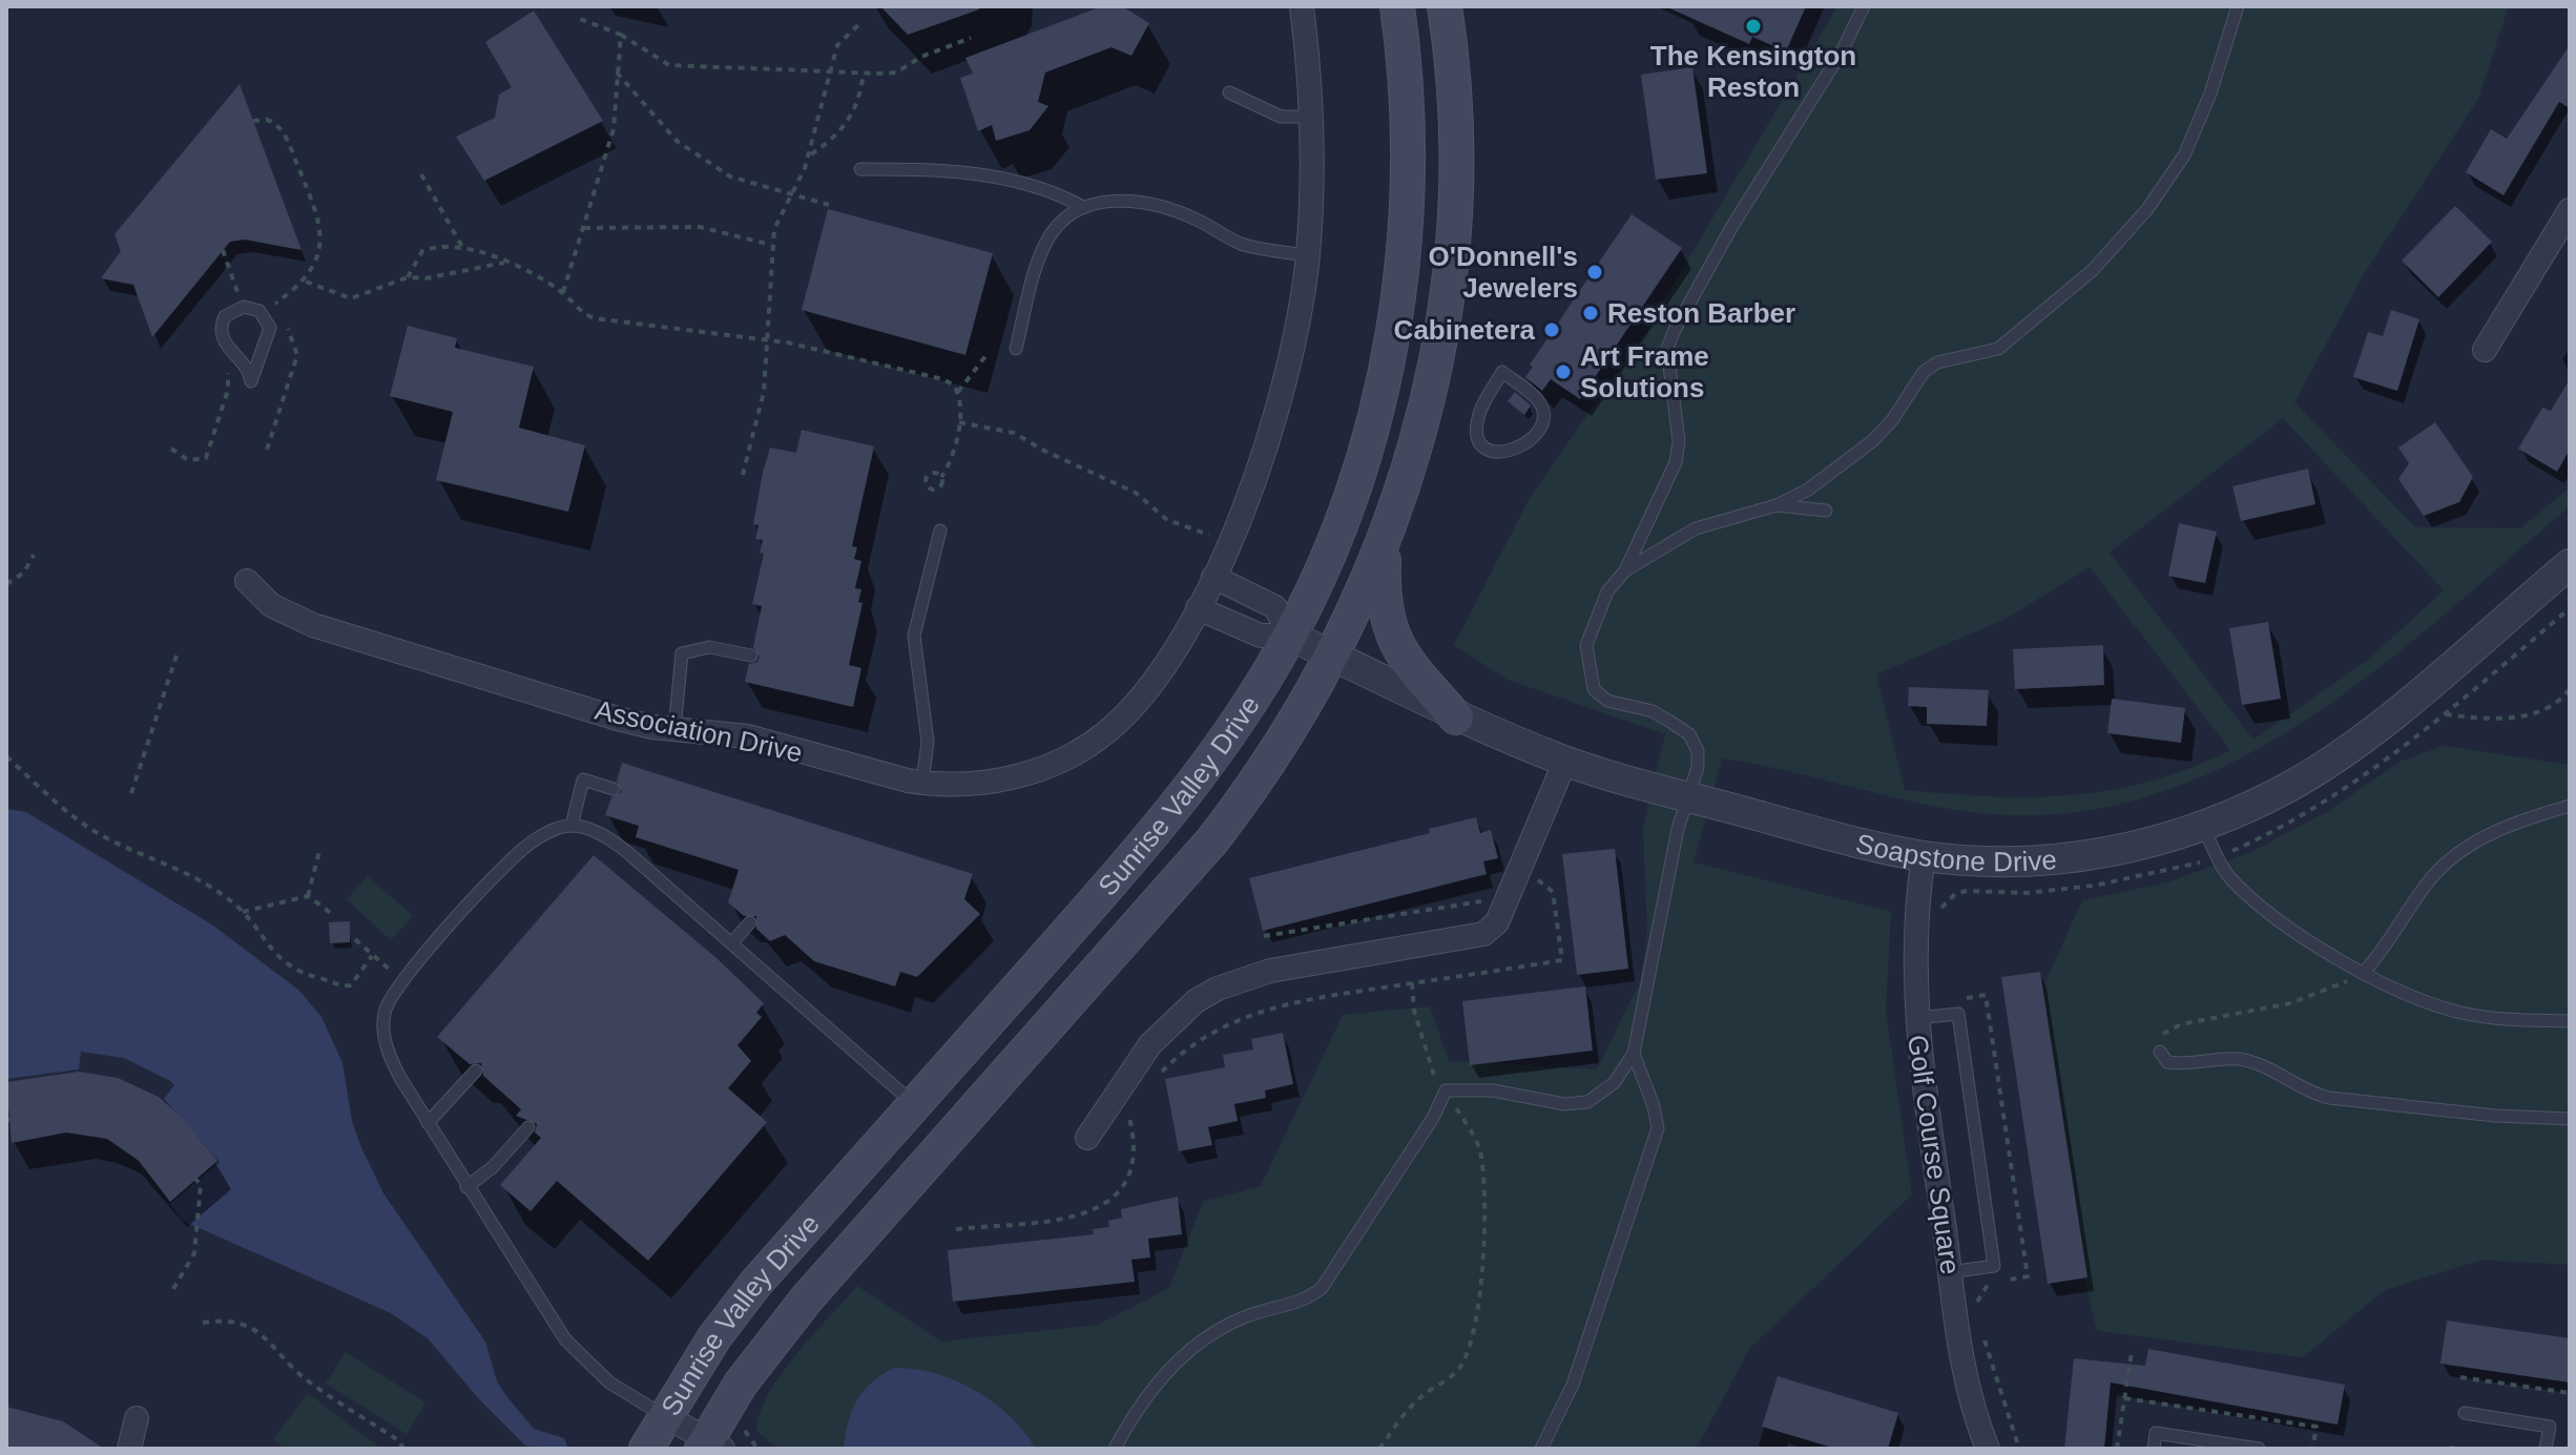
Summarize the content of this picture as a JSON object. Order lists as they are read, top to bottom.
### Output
{
  "streets": {
    "main road": ["Sunrise Valley Drive"],
    "street": ["Association Drive", "Soapstone Drive", "Golf Course Square"]
  },
  "crossings": [
    ["Sunrise Valley Drive", "Soapstone Drive"],
    ["Soapstone Drive", "Golf Course Square"]
  ],
  "places": [
    "The Kensington Reston",
    "O'Donnell's Jewelers",
    "Reston Barber",
    "Cabinetera",
    "Art Frame Solutions"
  ]
}
